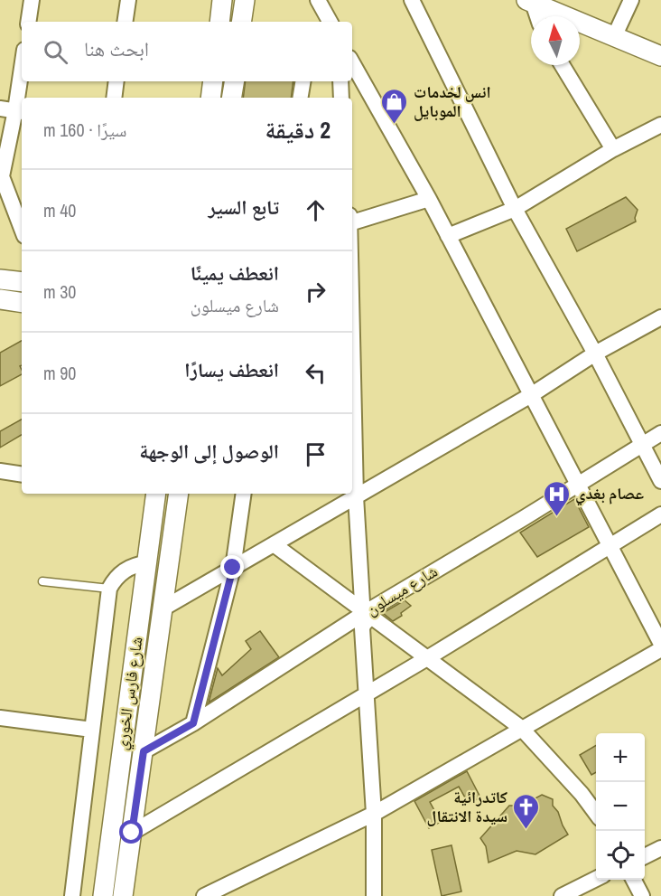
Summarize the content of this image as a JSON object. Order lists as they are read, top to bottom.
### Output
{
  "streets": {
    "street": ["شارع ميسلون", "شارع فارس الخوري"]
  },
  "places": {
    "shop": ["انس لخدمات الموبايل"],
    "hospital": ["عصام بغدي"],
    "church": ["كاتدرائية سيدة الانتقال"]
  },
  "north": "top",
  "page": {
    "search": "ابحث هنا",
    "heading": ["2 دقيقة", "سيرًا · 160 m"],
    "list": [
      ["تابع السير", "40 m"],
      ["انعطف يمينًا", "شارع ميسلون", "30 m"],
      ["انعطف يسارًا", "90 m"],
      "الوصول إلى الوجهة"
    ],
    "map_buttons": ["+", "−"]
  }
}
